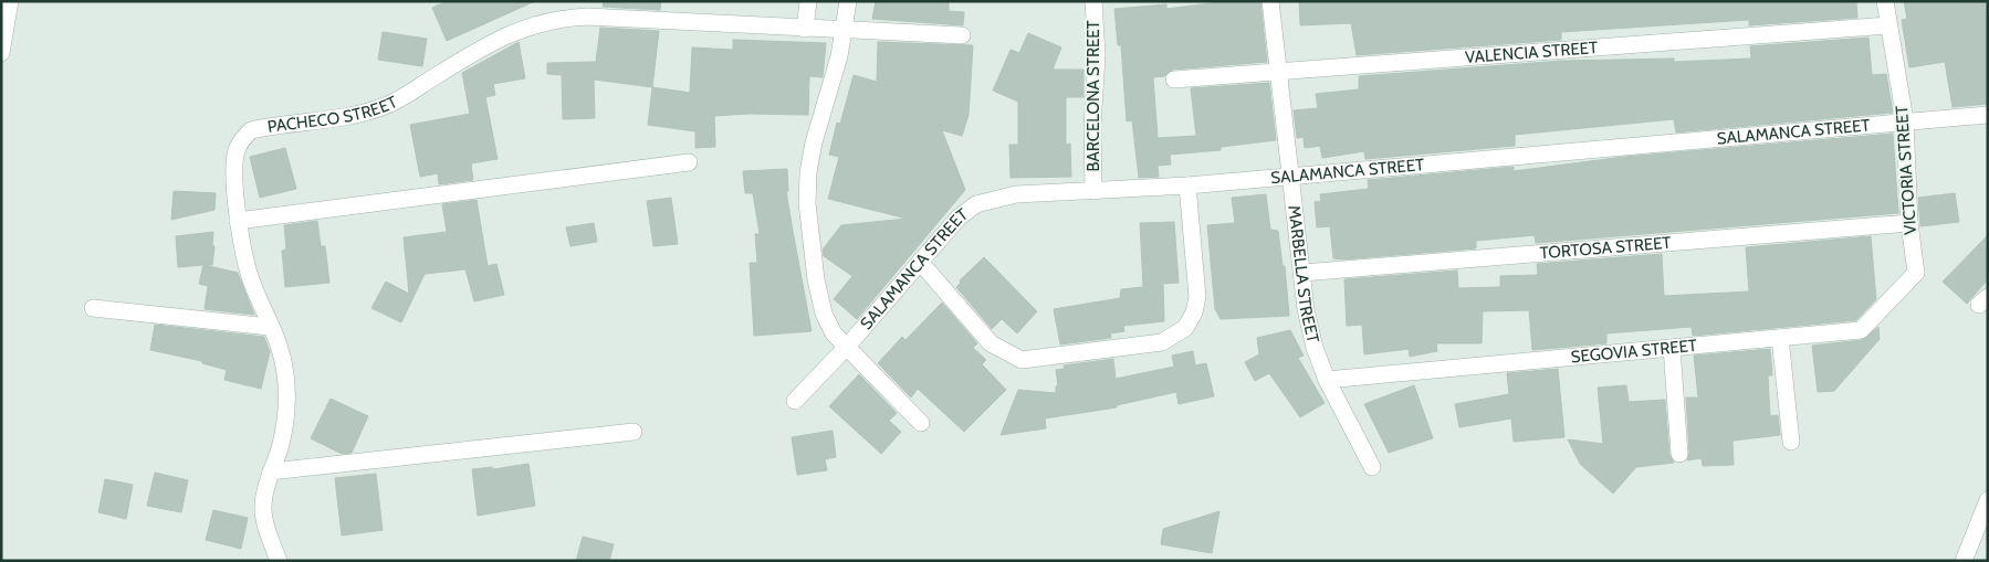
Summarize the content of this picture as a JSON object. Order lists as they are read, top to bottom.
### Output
{
  "streets": {
    "street": [
      "VALENCIA STREET",
      "BARCELONA STREET",
      "PACHECO STREET",
      "SALAMANCA STREET",
      "VICTORIA STREET",
      "TORTOSA STREET",
      "MARBELLA STREET",
      "SEGOVIA STREET"
    ]
  },
  "crossings": [
    ["VALENCIA STREET", "VICTORIA STREET"],
    ["VALENCIA STREET", "MARBELLA STREET"],
    ["BARCELONA STREET", "SALAMANCA STREET"],
    ["SALAMANCA STREET", "VICTORIA STREET"],
    ["SALAMANCA STREET", "MARBELLA STREET"],
    ["VICTORIA STREET", "TORTOSA STREET"],
    ["VICTORIA STREET", "SEGOVIA STREET"],
    ["TORTOSA STREET", "MARBELLA STREET"],
    ["MARBELLA STREET", "SEGOVIA STREET"]
  ]
}
